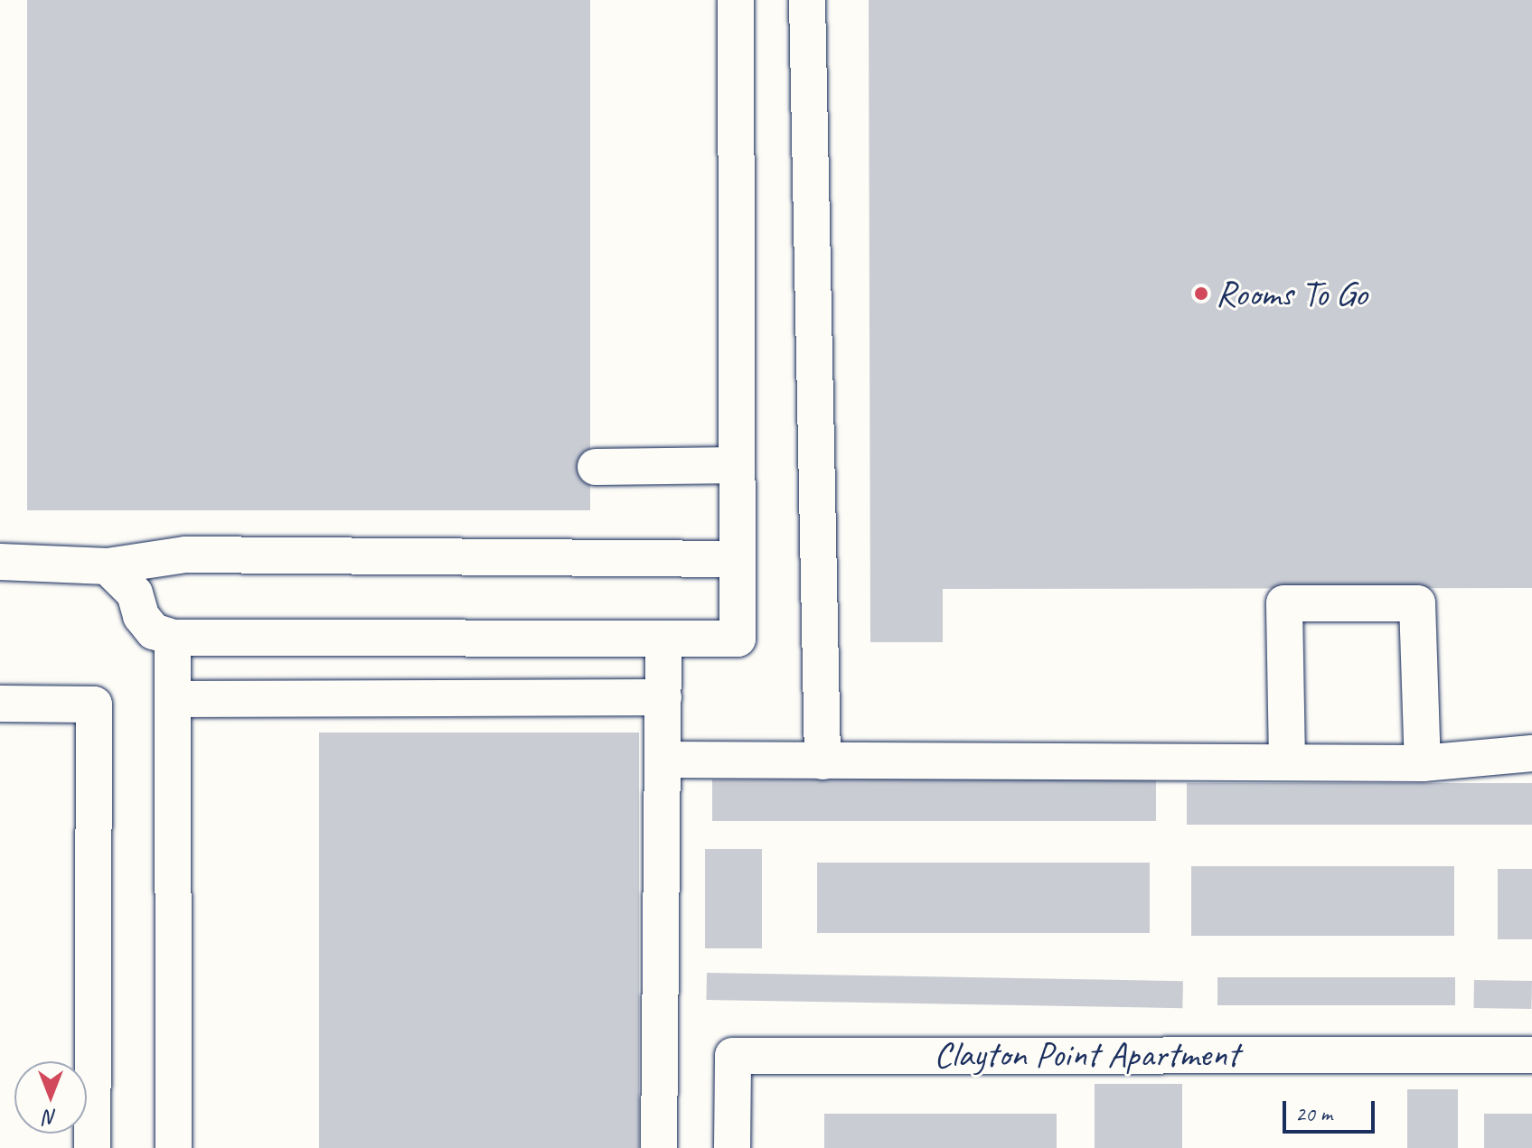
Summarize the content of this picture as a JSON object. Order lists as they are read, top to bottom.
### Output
{
  "streets": {
    "lane": ["Clayton Point Apartment"]
  },
  "places": ["Rooms To Go"],
  "scale_bar": "20 m",
  "north": "bottom"
}
